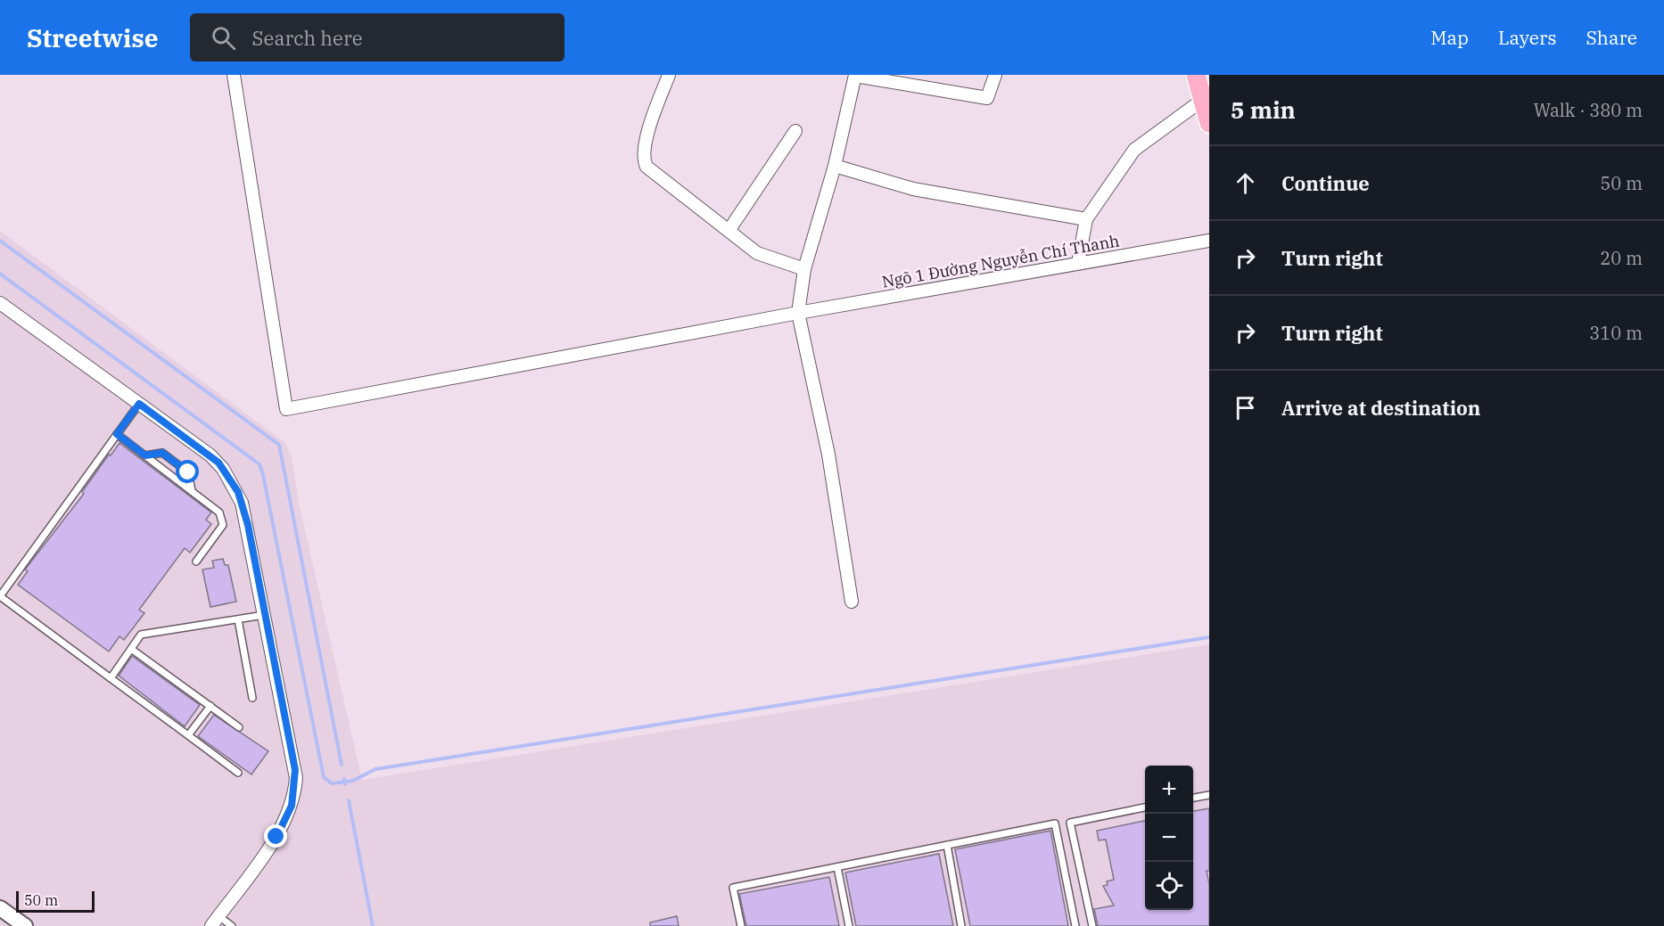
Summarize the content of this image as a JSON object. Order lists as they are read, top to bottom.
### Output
{
  "streets": {
    "street": ["Ngõ 1 Đường Nguyễn Chí Thanh"]
  },
  "scale_bar": "50 m",
  "page": {
    "header": "Streetwise",
    "search": "Search here",
    "nav": ["Map", "Layers", "Share"],
    "heading": ["5 min", "Walk · 380 m"],
    "list": [
      ["Continue", "50 m"],
      ["Turn right", "20 m"],
      ["Turn right", "310 m"],
      "Arrive at destination"
    ],
    "map_buttons": ["+", "−"],
    "scale": "50 m"
  }
}
